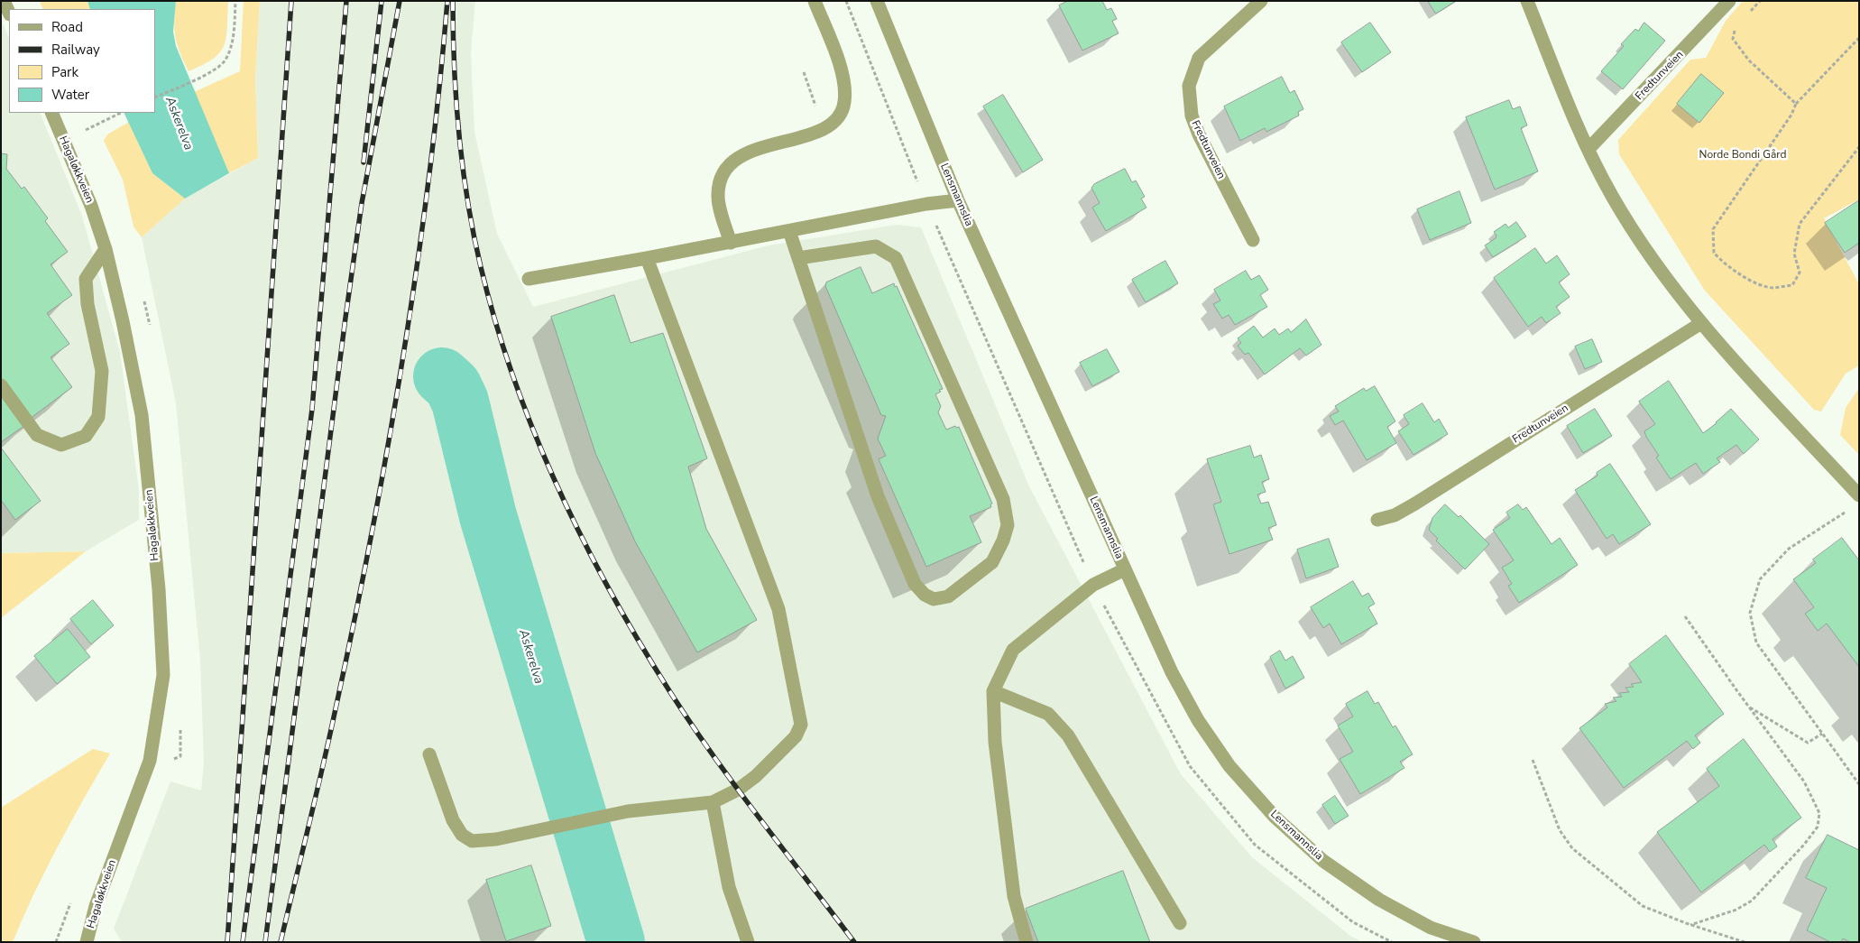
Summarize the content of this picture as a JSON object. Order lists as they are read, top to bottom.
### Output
{
  "streets": {
    "street": ["Fredtunveien", "Hagaløkkveien", "Lensmannslia"]
  },
  "water": ["Askerelva"],
  "parks": ["Norde Bondi Gård"],
  "legend": [
    "Road",
    "Railway",
    "Park",
    "Water"
  ]
}
